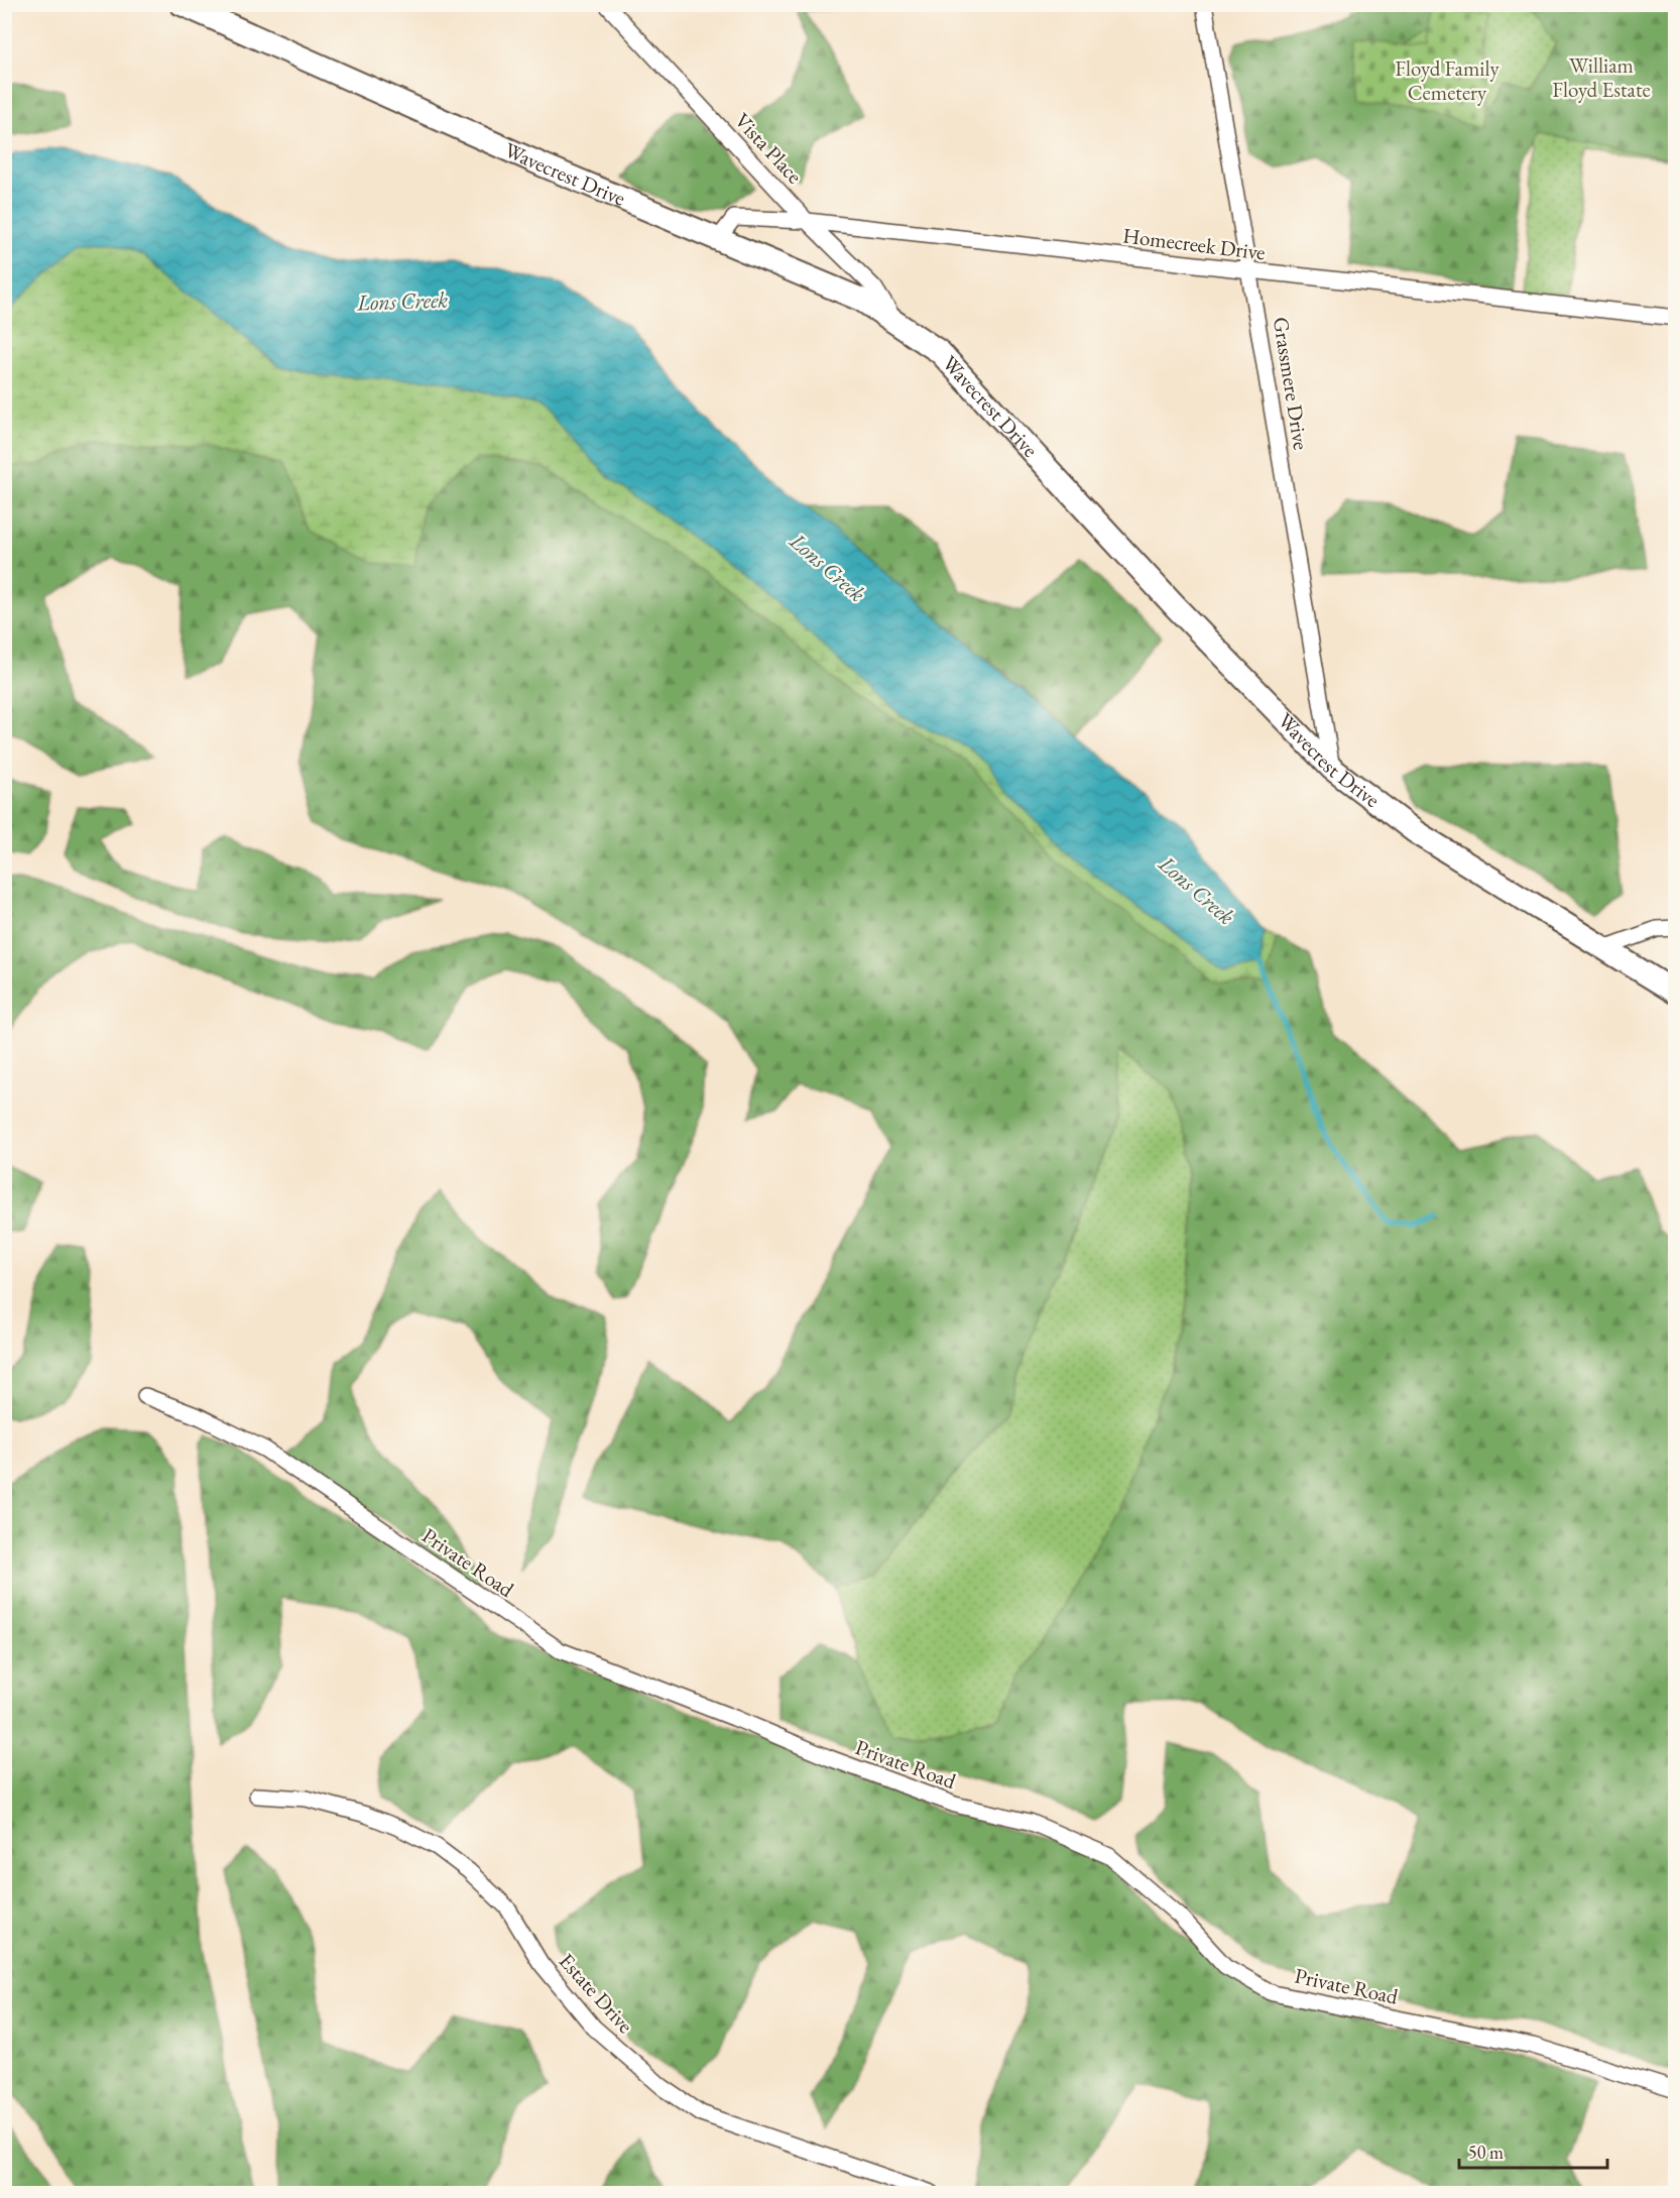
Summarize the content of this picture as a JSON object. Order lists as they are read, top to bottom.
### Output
{
  "streets": {
    "street": [
      "Vista Place",
      "Wavecrest Drive",
      "Homecreek Drive",
      "Grassmere Drive",
      "Private Road",
      "Estate Drive"
    ]
  },
  "crossings": [
    ["Vista Place", "Wavecrest Drive"],
    ["Vista Place", "Homecreek Drive"],
    ["Wavecrest Drive", "Homecreek Drive"],
    ["Wavecrest Drive", "Grassmere Drive"],
    ["Homecreek Drive", "Grassmere Drive"]
  ],
  "water": ["Lons Creek"],
  "parks": ["William Floyd Estate", "Floyd Family Cemetery"],
  "scale_bar": "50 m"
}
